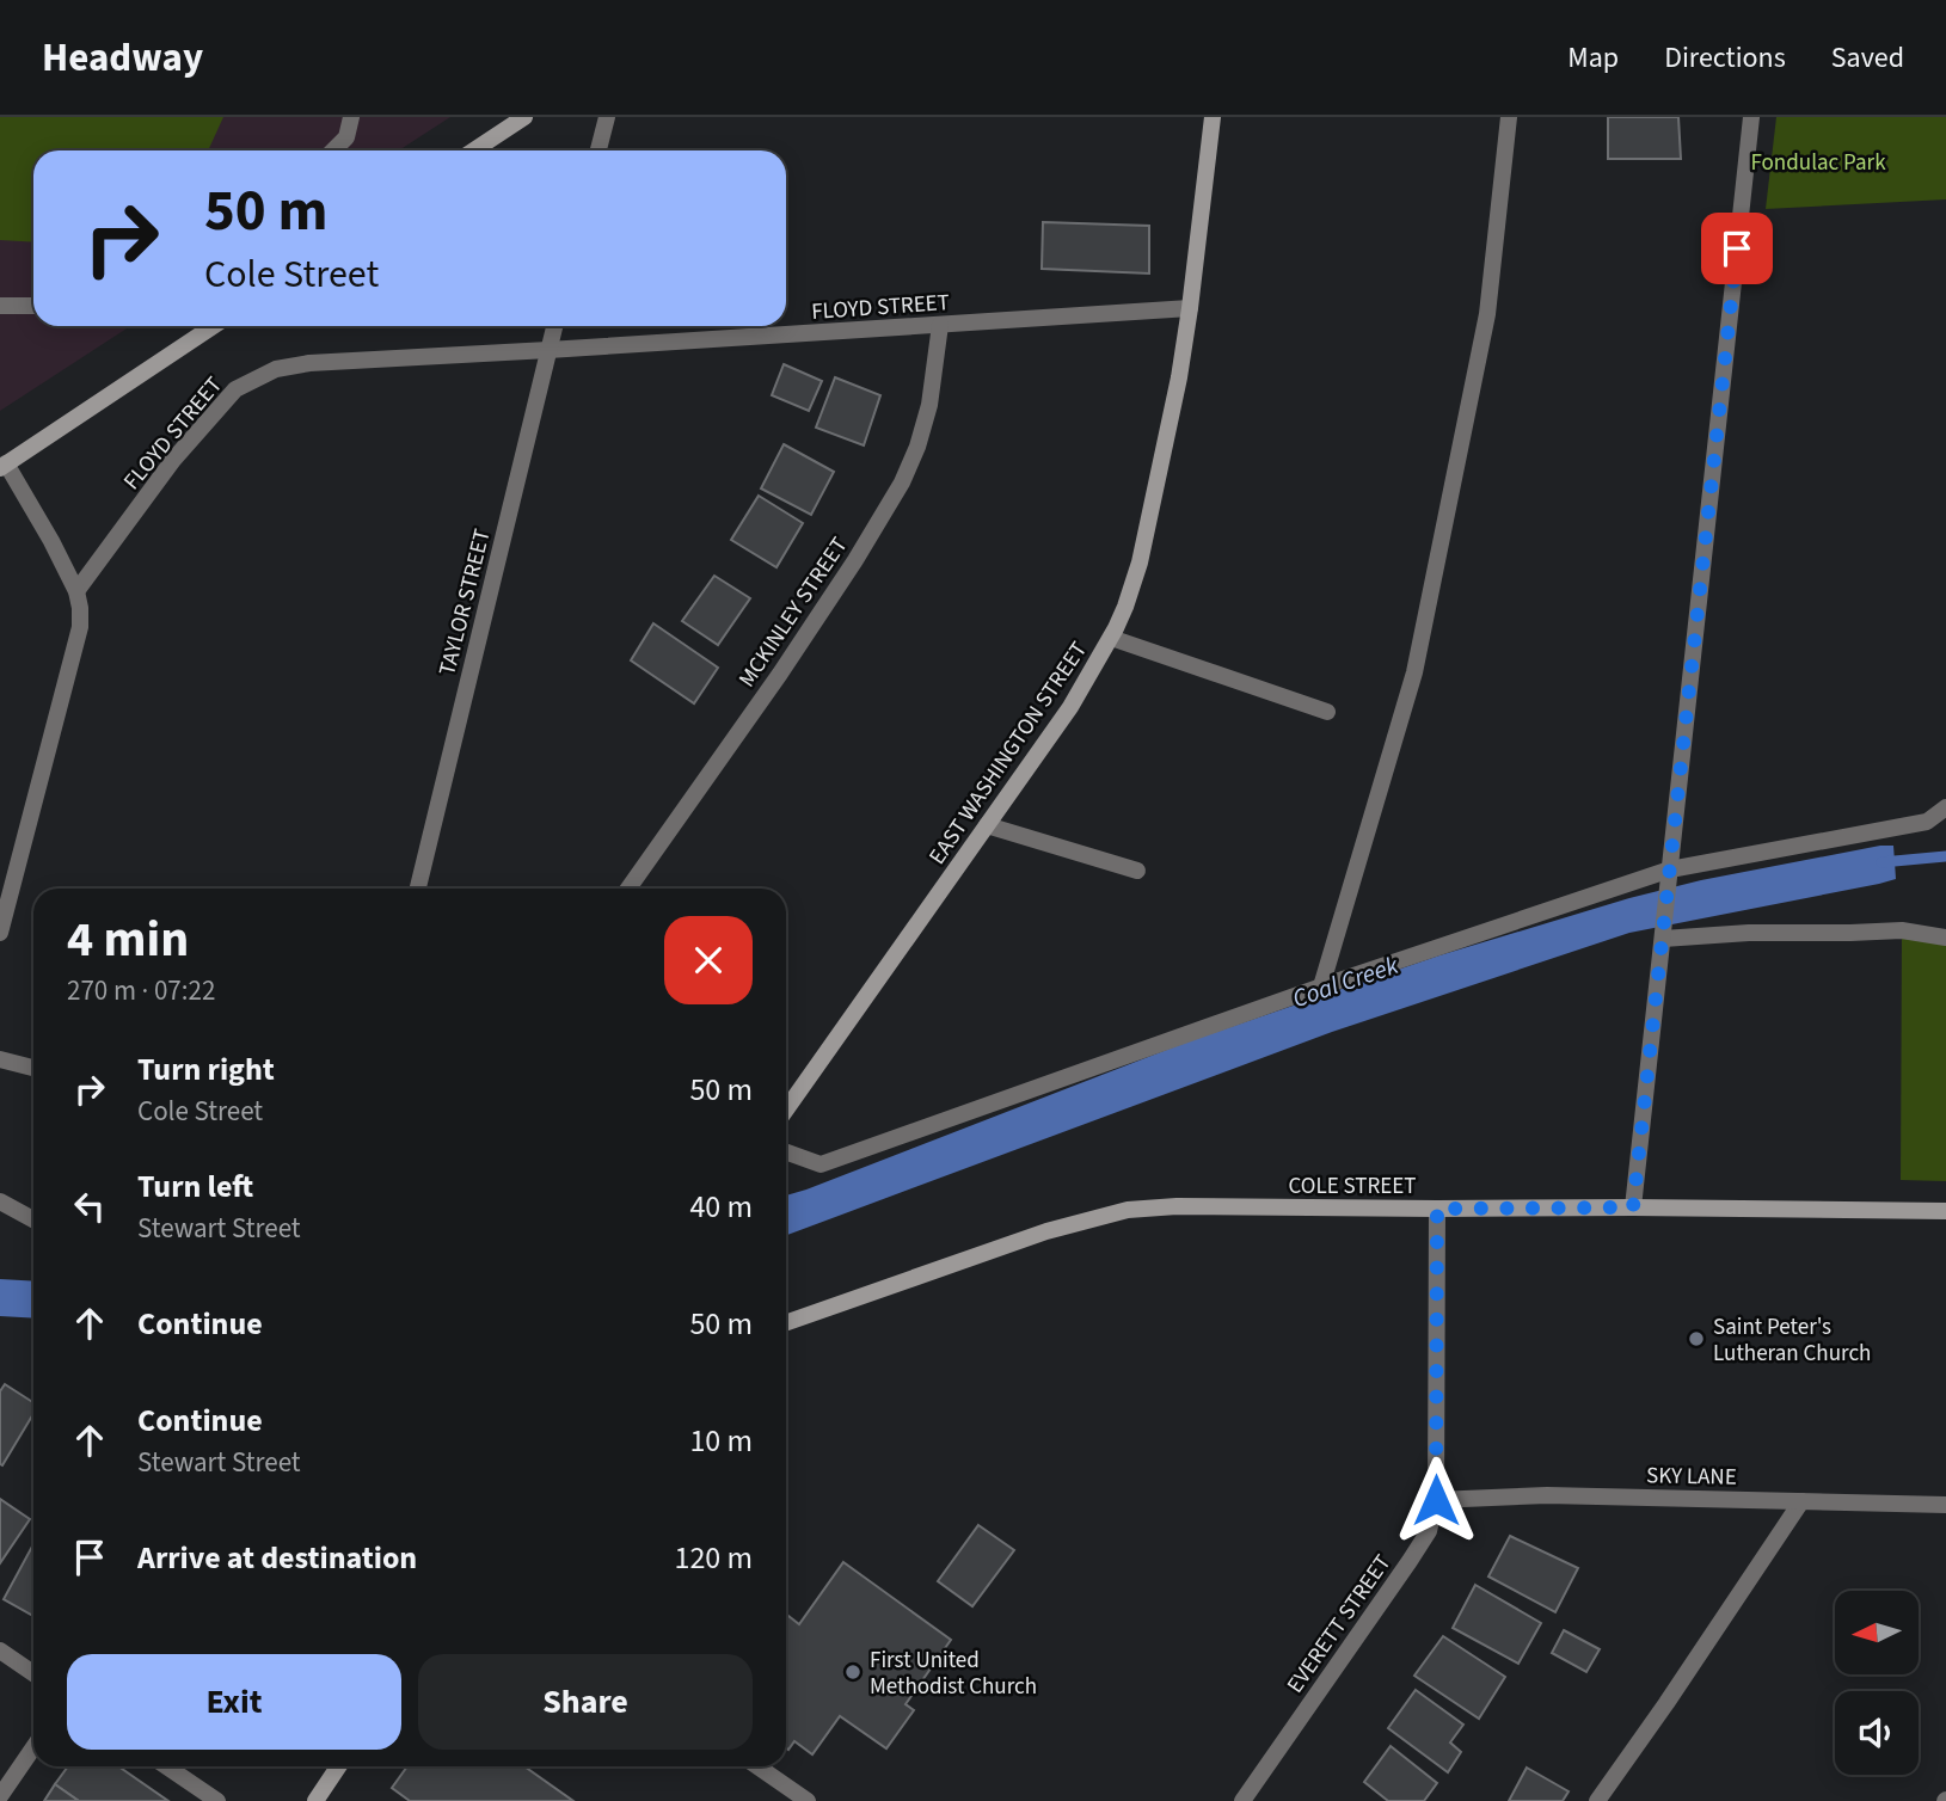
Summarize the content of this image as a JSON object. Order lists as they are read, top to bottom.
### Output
{
  "streets": {
    "main road": ["EAST WASHINGTON STREET", "COLE STREET"],
    "street": [
      "FLOYD STREET",
      "TAYLOR STREET",
      "MCKINLEY STREET",
      "SKY LANE",
      "EVERETT STREET"
    ]
  },
  "crossings": [
    ["FLOYD STREET", "TAYLOR STREET"],
    ["FLOYD STREET", "MCKINLEY STREET"],
    ["FLOYD STREET", "EAST WASHINGTON STREET"],
    ["COLE STREET", "EVERETT STREET"],
    ["SKY LANE", "EVERETT STREET"]
  ],
  "water": ["Coal Creek"],
  "parks": ["Fondulac Park"],
  "places": ["Saint Peter's Lutheran Church", "First United Methodist Church"],
  "north": "left",
  "page": {
    "header": "Headway",
    "nav": ["Map", "Directions", "Saved"],
    "turn": ["50 m", "Cole Street"],
    "heading": ["4 min", "270 m · 07:22"],
    "list": [
      {
        "name": "Turn right",
        "note": "Cole Street",
        "value": "50 m"
      },
      {
        "name": "Turn left",
        "note": "Stewart Street",
        "value": "40 m"
      },
      {
        "name": "Continue",
        "value": "50 m"
      },
      {
        "name": "Continue",
        "note": "Stewart Street",
        "value": "10 m"
      },
      {
        "name": "Arrive at destination",
        "value": "120 m"
      }
    ],
    "buttons": ["Exit", "Share"]
  }
}
